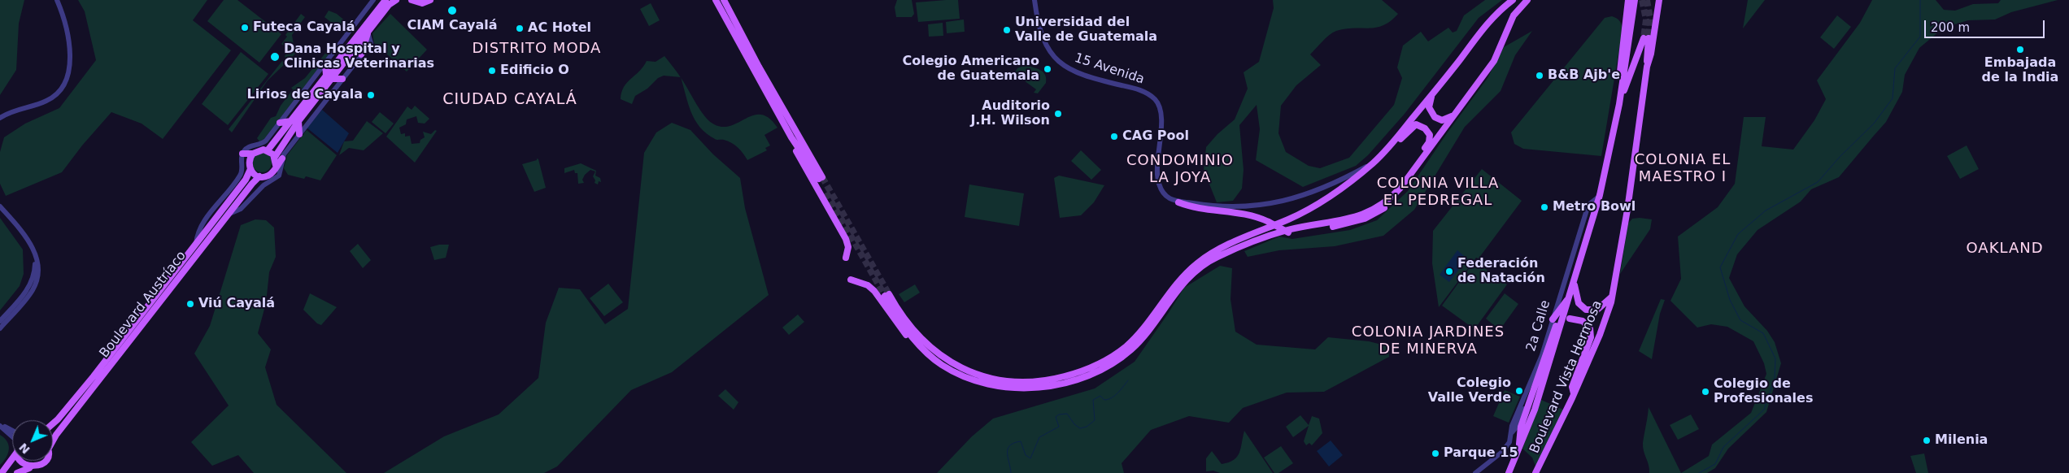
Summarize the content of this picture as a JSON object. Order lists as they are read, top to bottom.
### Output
{
  "streets": {
    "main road": ["Boulevard Austríaco", "Boulevard Vista Hermosa"],
    "street": ["15 Avenida", "2a Calle"]
  },
  "crossings": [
    ["2a Calle", "Boulevard Vista Hermosa"]
  ],
  "districts": [
    "DISTRITO MODA",
    "CIUDAD CAYALÁ",
    "COLONIA EL MAESTRO I",
    "CONDOMINIO LA JOYA",
    "COLONIA VILLA EL PEDREGAL",
    "OAKLAND",
    "COLONIA JARDINES DE MINERVA"
  ],
  "places": [
    "CIAM Cayalá",
    "Futeca Cayalá",
    "AC Hotel",
    "Universidad del Valle de Guatemala",
    "Embajada de la India",
    "Dana Hospital y Clinicas Veterinarias",
    "Colegio Americano de Guatemala",
    "Edificio O",
    "B&B Ajb'e",
    "Lirios de Cayala",
    "Auditorio J.H. Wilson",
    "CAG Pool",
    "Metro Bowl",
    "Federación de Natación",
    "Viú Cayalá",
    "Colegio Valle Verde",
    "Colegio de Profesionales",
    "Milenia",
    "Parque 15"
  ],
  "scale_bar": "200 m",
  "north": "bottom left"
}
